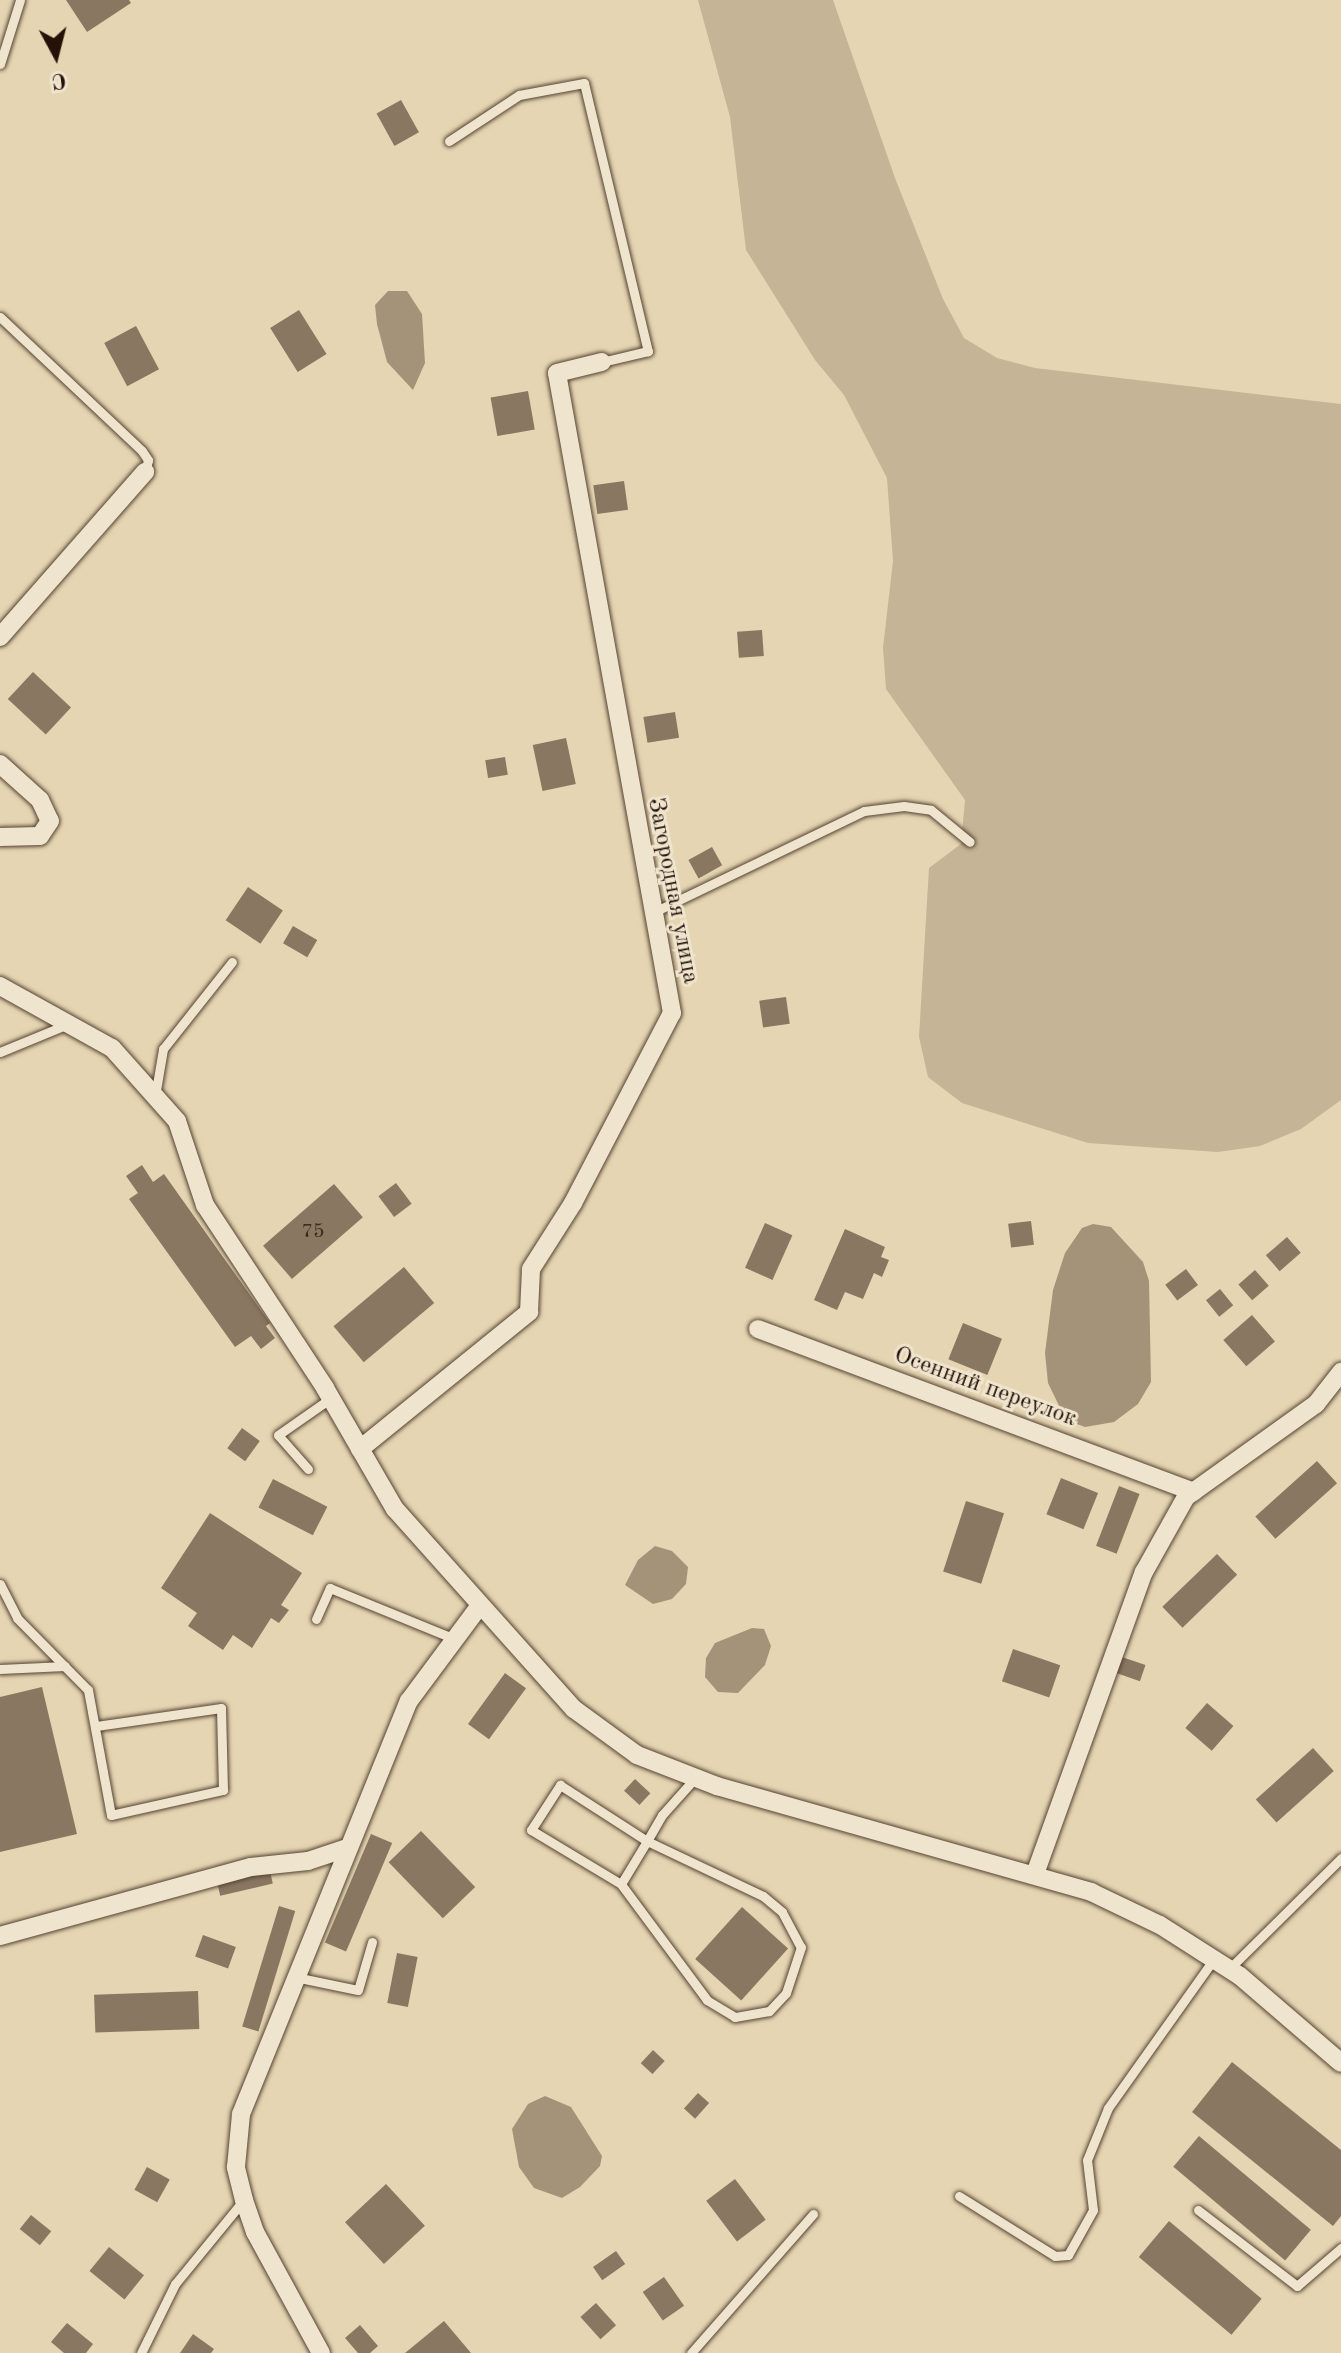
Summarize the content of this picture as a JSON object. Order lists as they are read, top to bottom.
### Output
{
  "streets": {
    "street": ["Загородная улица", "Осенний переулок"]
  },
  "house_numbers": ["75"],
  "north": "bottom"
}
